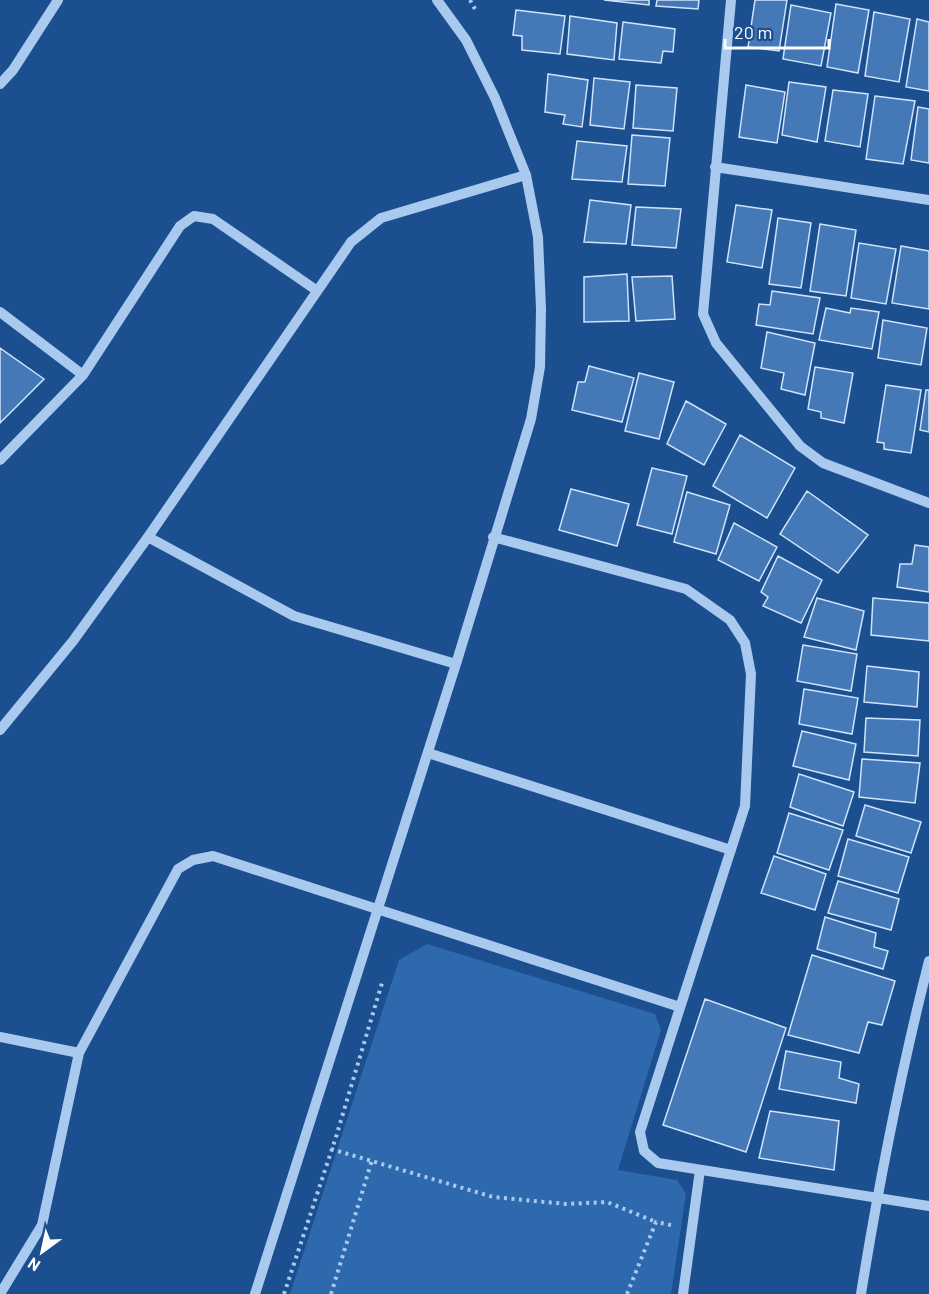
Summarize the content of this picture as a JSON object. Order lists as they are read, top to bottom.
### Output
{
  "scale_bar": "20 m",
  "north": "bottom left"
}
